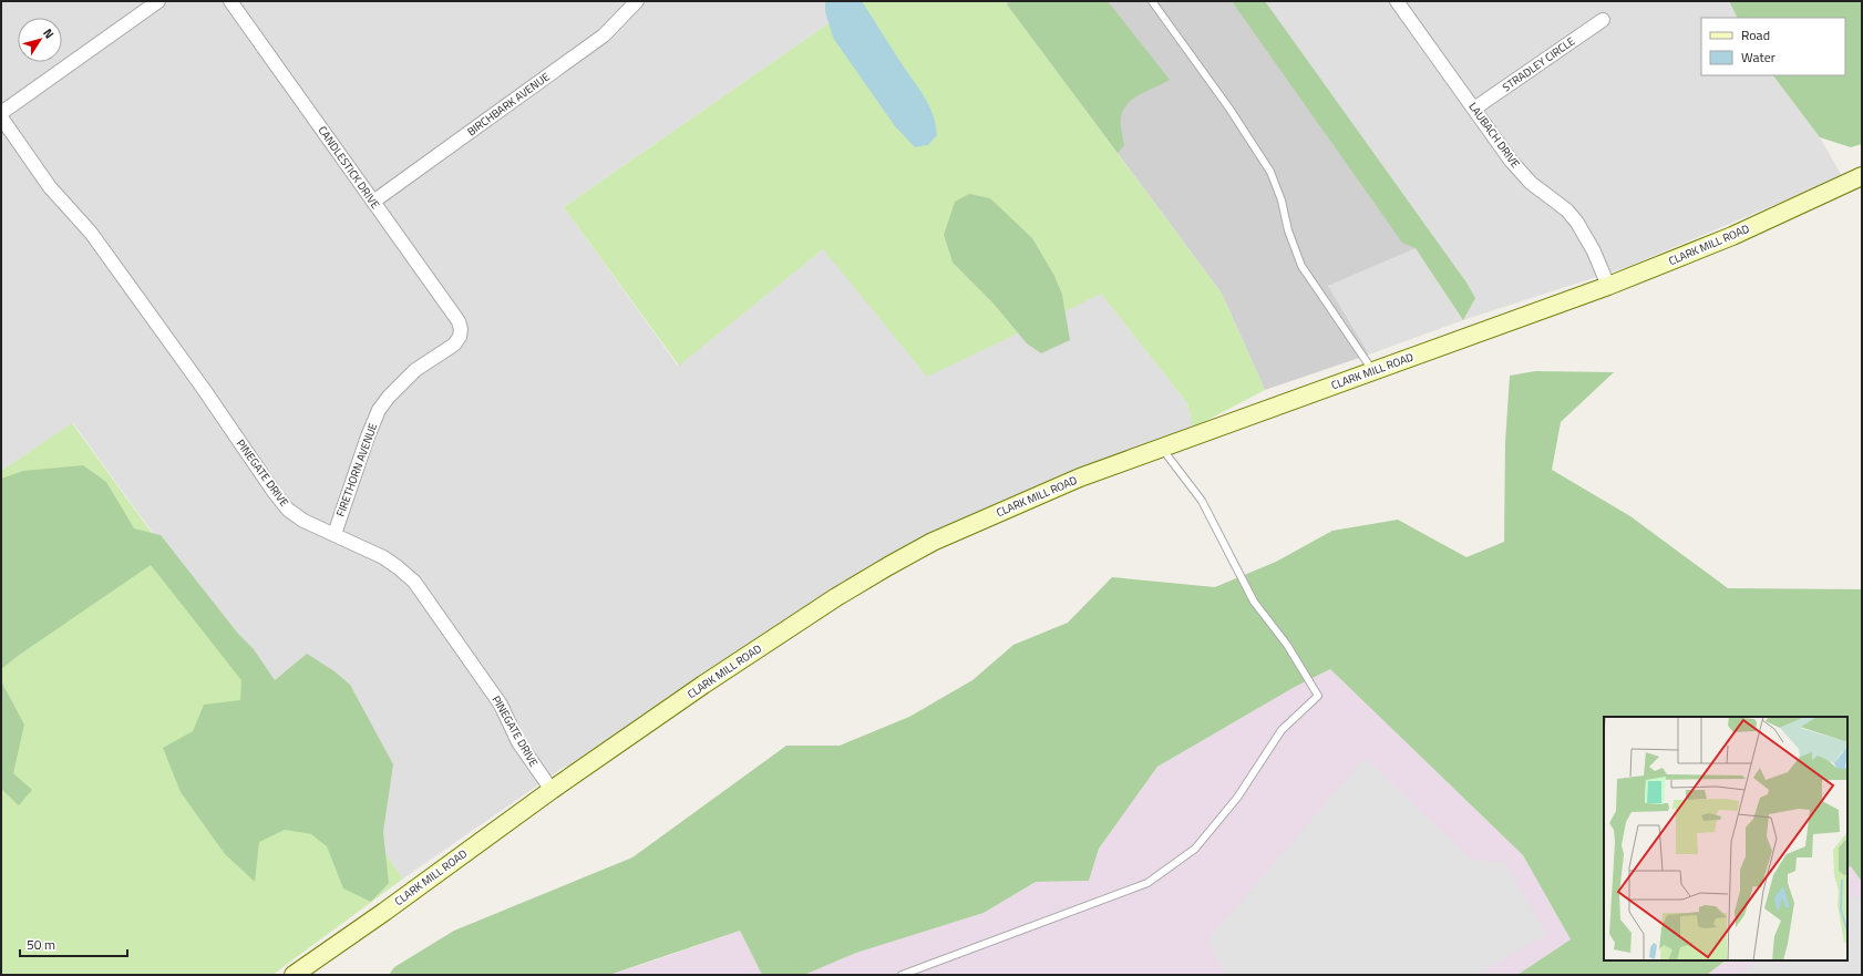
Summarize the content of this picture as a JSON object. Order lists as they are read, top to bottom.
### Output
{
  "streets": {
    "street": [
      "STRADLEY CIRCLE",
      "BIRCHBARK AVENUE",
      "LAUBACH DRIVE",
      "CANDLESTICK DRIVE",
      "CLARK MILL ROAD",
      "FIRETHORN AVENUE",
      "PINEGATE DRIVE"
    ]
  },
  "crossings": [
    ["STRADLEY CIRCLE", "LAUBACH DRIVE"],
    ["BIRCHBARK AVENUE", "CANDLESTICK DRIVE"],
    ["LAUBACH DRIVE", "CLARK MILL ROAD"],
    ["CANDLESTICK DRIVE", "FIRETHORN AVENUE"],
    ["CLARK MILL ROAD", "PINEGATE DRIVE"],
    ["FIRETHORN AVENUE", "PINEGATE DRIVE"]
  ],
  "legend": ["Road", "Water"],
  "scale_bar": "50 m",
  "north": "top right"
}
